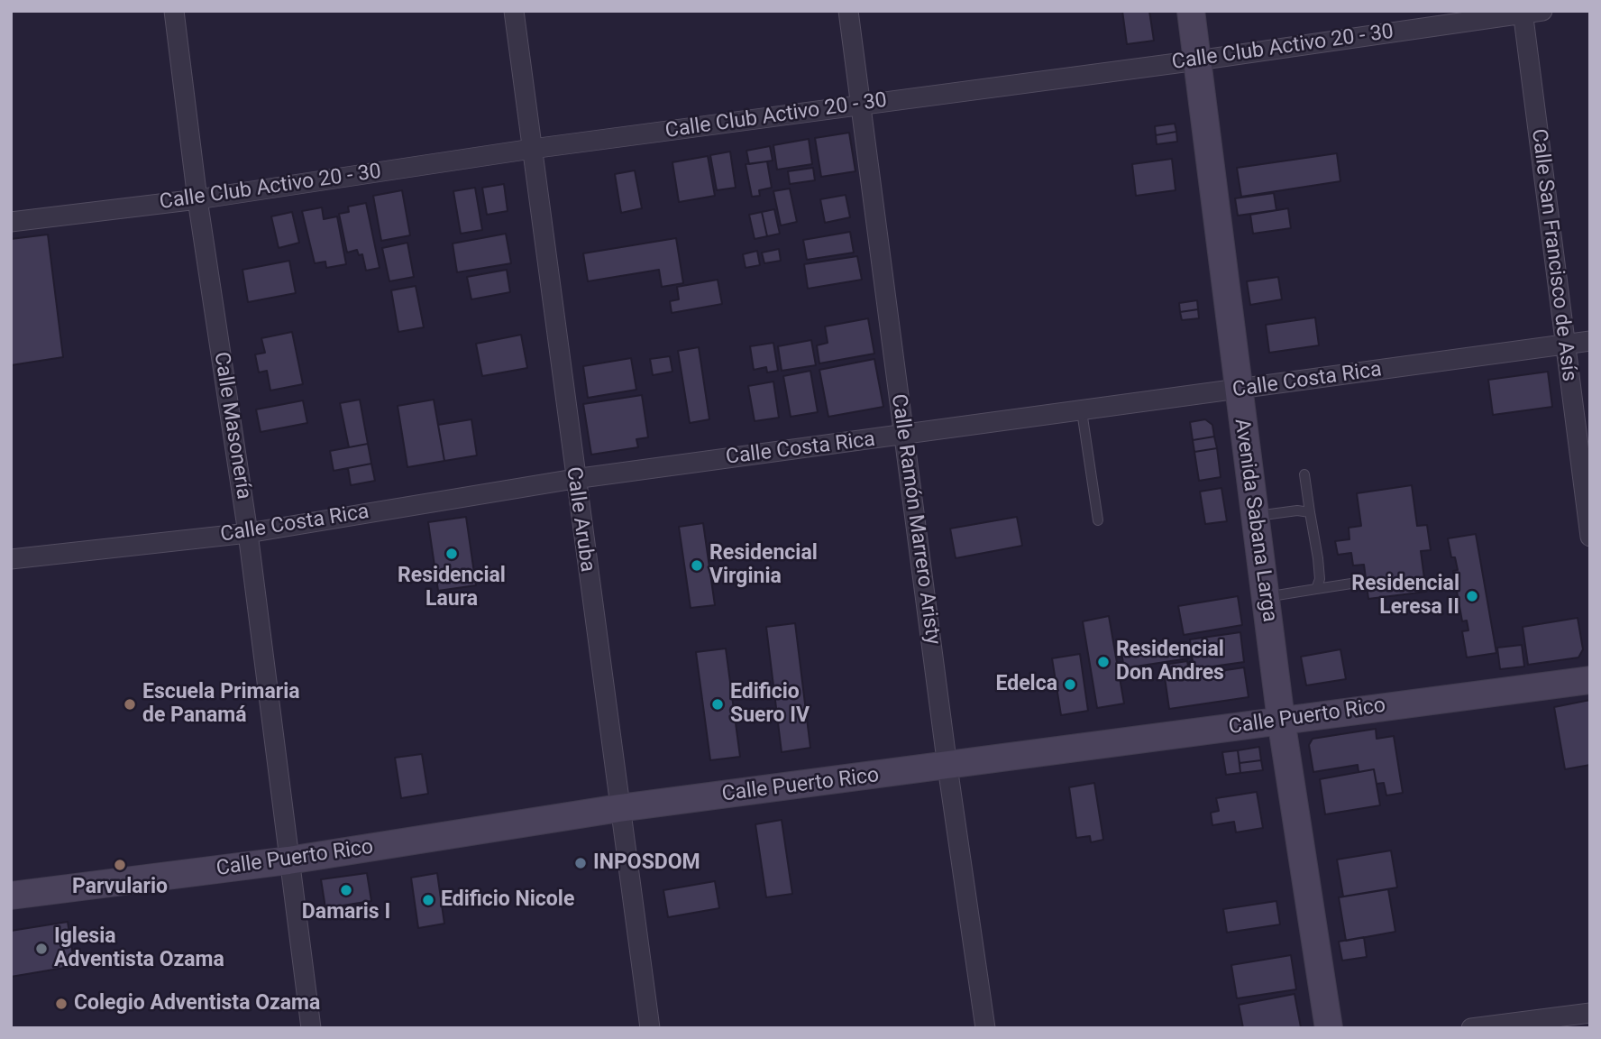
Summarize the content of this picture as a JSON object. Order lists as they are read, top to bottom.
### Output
{
  "streets": {
    "street": [
      "Calle Club Activo 20 - 30",
      "Calle San Francisco de Asís",
      "Calle Costa Rica",
      "Calle Masonería",
      "Calle Aruba",
      "Calle Ramón Marrero Aristy",
      "Avenida Sabana Larga",
      "Calle Puerto Rico"
    ]
  },
  "crossings": [
    ["Calle Club Activo 20 - 30", "Calle San Francisco de Asís"],
    ["Calle Club Activo 20 - 30", "Calle Masonería"],
    ["Calle Club Activo 20 - 30", "Calle Aruba"],
    ["Calle Club Activo 20 - 30", "Calle Ramón Marrero Aristy"],
    ["Calle Club Activo 20 - 30", "Avenida Sabana Larga"],
    ["Calle San Francisco de Asís", "Calle Costa Rica"],
    ["Calle Costa Rica", "Calle Masonería"],
    ["Calle Costa Rica", "Calle Aruba"],
    ["Calle Costa Rica", "Calle Ramón Marrero Aristy"],
    ["Calle Costa Rica", "Avenida Sabana Larga"],
    ["Calle Masonería", "Calle Puerto Rico"],
    ["Calle Aruba", "Calle Puerto Rico"],
    ["Calle Ramón Marrero Aristy", "Calle Puerto Rico"],
    ["Avenida Sabana Larga", "Calle Puerto Rico"]
  ],
  "places": [
    "Residencial Laura",
    "Residencial Virginia",
    "Residencial Leresa II",
    "Residencial Don Andres",
    "Edelca",
    "Escuela Primaria de Panamá",
    "Edificio Suero IV",
    "INPOSDOM",
    "Parvulario",
    "Damaris I",
    "Edificio Nicole",
    "Iglesia Adventista Ozama",
    "Colegio Adventista Ozama"
  ]
}
